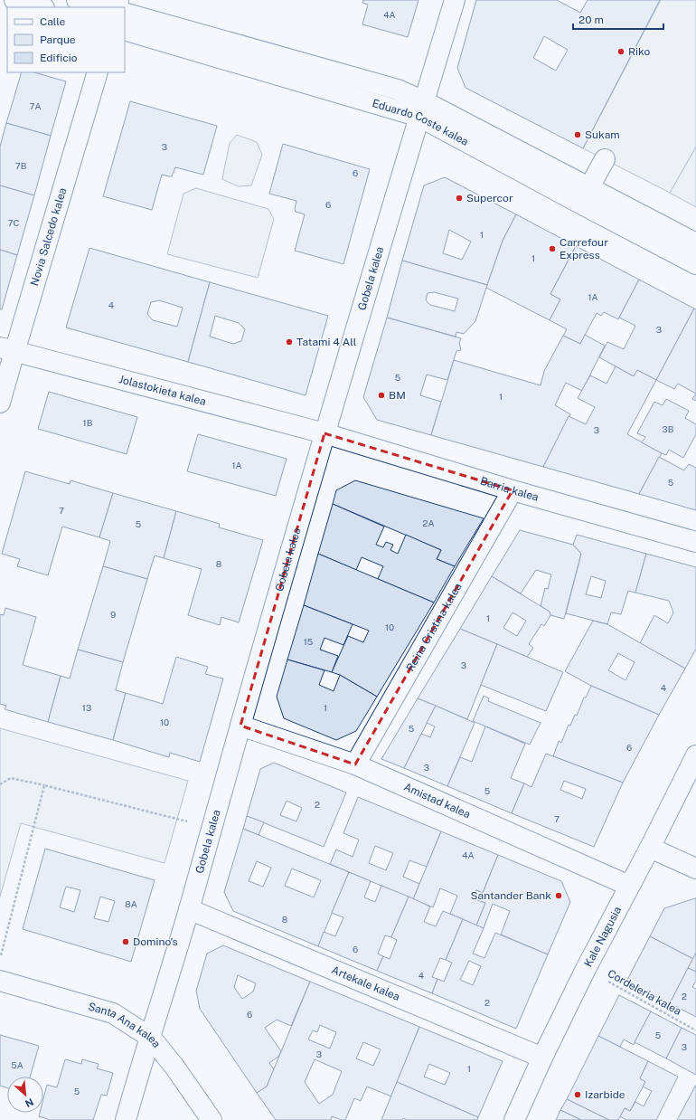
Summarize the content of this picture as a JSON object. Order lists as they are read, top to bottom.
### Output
{
  "streets": {
    "street": [
      "Eduardo Coste kalea",
      "Novia Salcedo kalea",
      "Gobela kalea",
      "Jolastokieta kalea",
      "Barria kalea",
      "Reina Cristina kalea",
      "Amistad kalea",
      "Kale Nagusia",
      "Artekale kalea",
      "Santa Ana kalea"
    ],
    "path": ["Cordeleria kalea"]
  },
  "crossings": [
    ["Eduardo Coste kalea", "Gobela kalea"],
    ["Novia Salcedo kalea", "Jolastokieta kalea"],
    ["Gobela kalea", "Jolastokieta kalea"],
    ["Gobela kalea", "Barria kalea"],
    ["Gobela kalea", "Amistad kalea"],
    ["Gobela kalea", "Artekale kalea"],
    ["Gobela kalea", "Santa Ana kalea"],
    ["Jolastokieta kalea", "Barria kalea"],
    ["Barria kalea", "Reina Cristina kalea"],
    ["Reina Cristina kalea", "Amistad kalea"],
    ["Amistad kalea", "Kale Nagusia"],
    ["Kale Nagusia", "Artekale kalea"],
    ["Kale Nagusia", "Cordeleria kalea"]
  ],
  "places": [
    "Riko",
    "Sukam",
    "Supercor",
    "Carrefour Express",
    "Tatami 4 All",
    "BM",
    "Santander Bank",
    "Domino's",
    "Izarbide"
  ],
  "house_numbers": [
    "4A",
    "7A",
    "3",
    "7B",
    "6",
    "6",
    "7C",
    "1",
    "1",
    "1A",
    "4",
    "3",
    "5",
    "1",
    "1B",
    "3B",
    "3",
    "1A",
    "5",
    "7",
    "2A",
    "5",
    "8",
    "9",
    "1",
    "10",
    "15",
    "3",
    "4",
    "13",
    "1",
    "10",
    "5",
    "6",
    "3",
    "5",
    "2",
    "7",
    "4A",
    "8A",
    "8",
    "6",
    "4",
    "2",
    "2",
    "6",
    "5",
    "3",
    "3",
    "5A",
    "1",
    "5"
  ],
  "legend": ["Calle", "Parque", "Edificio"],
  "scale_bar": "20 m",
  "north": "bottom right"
}
